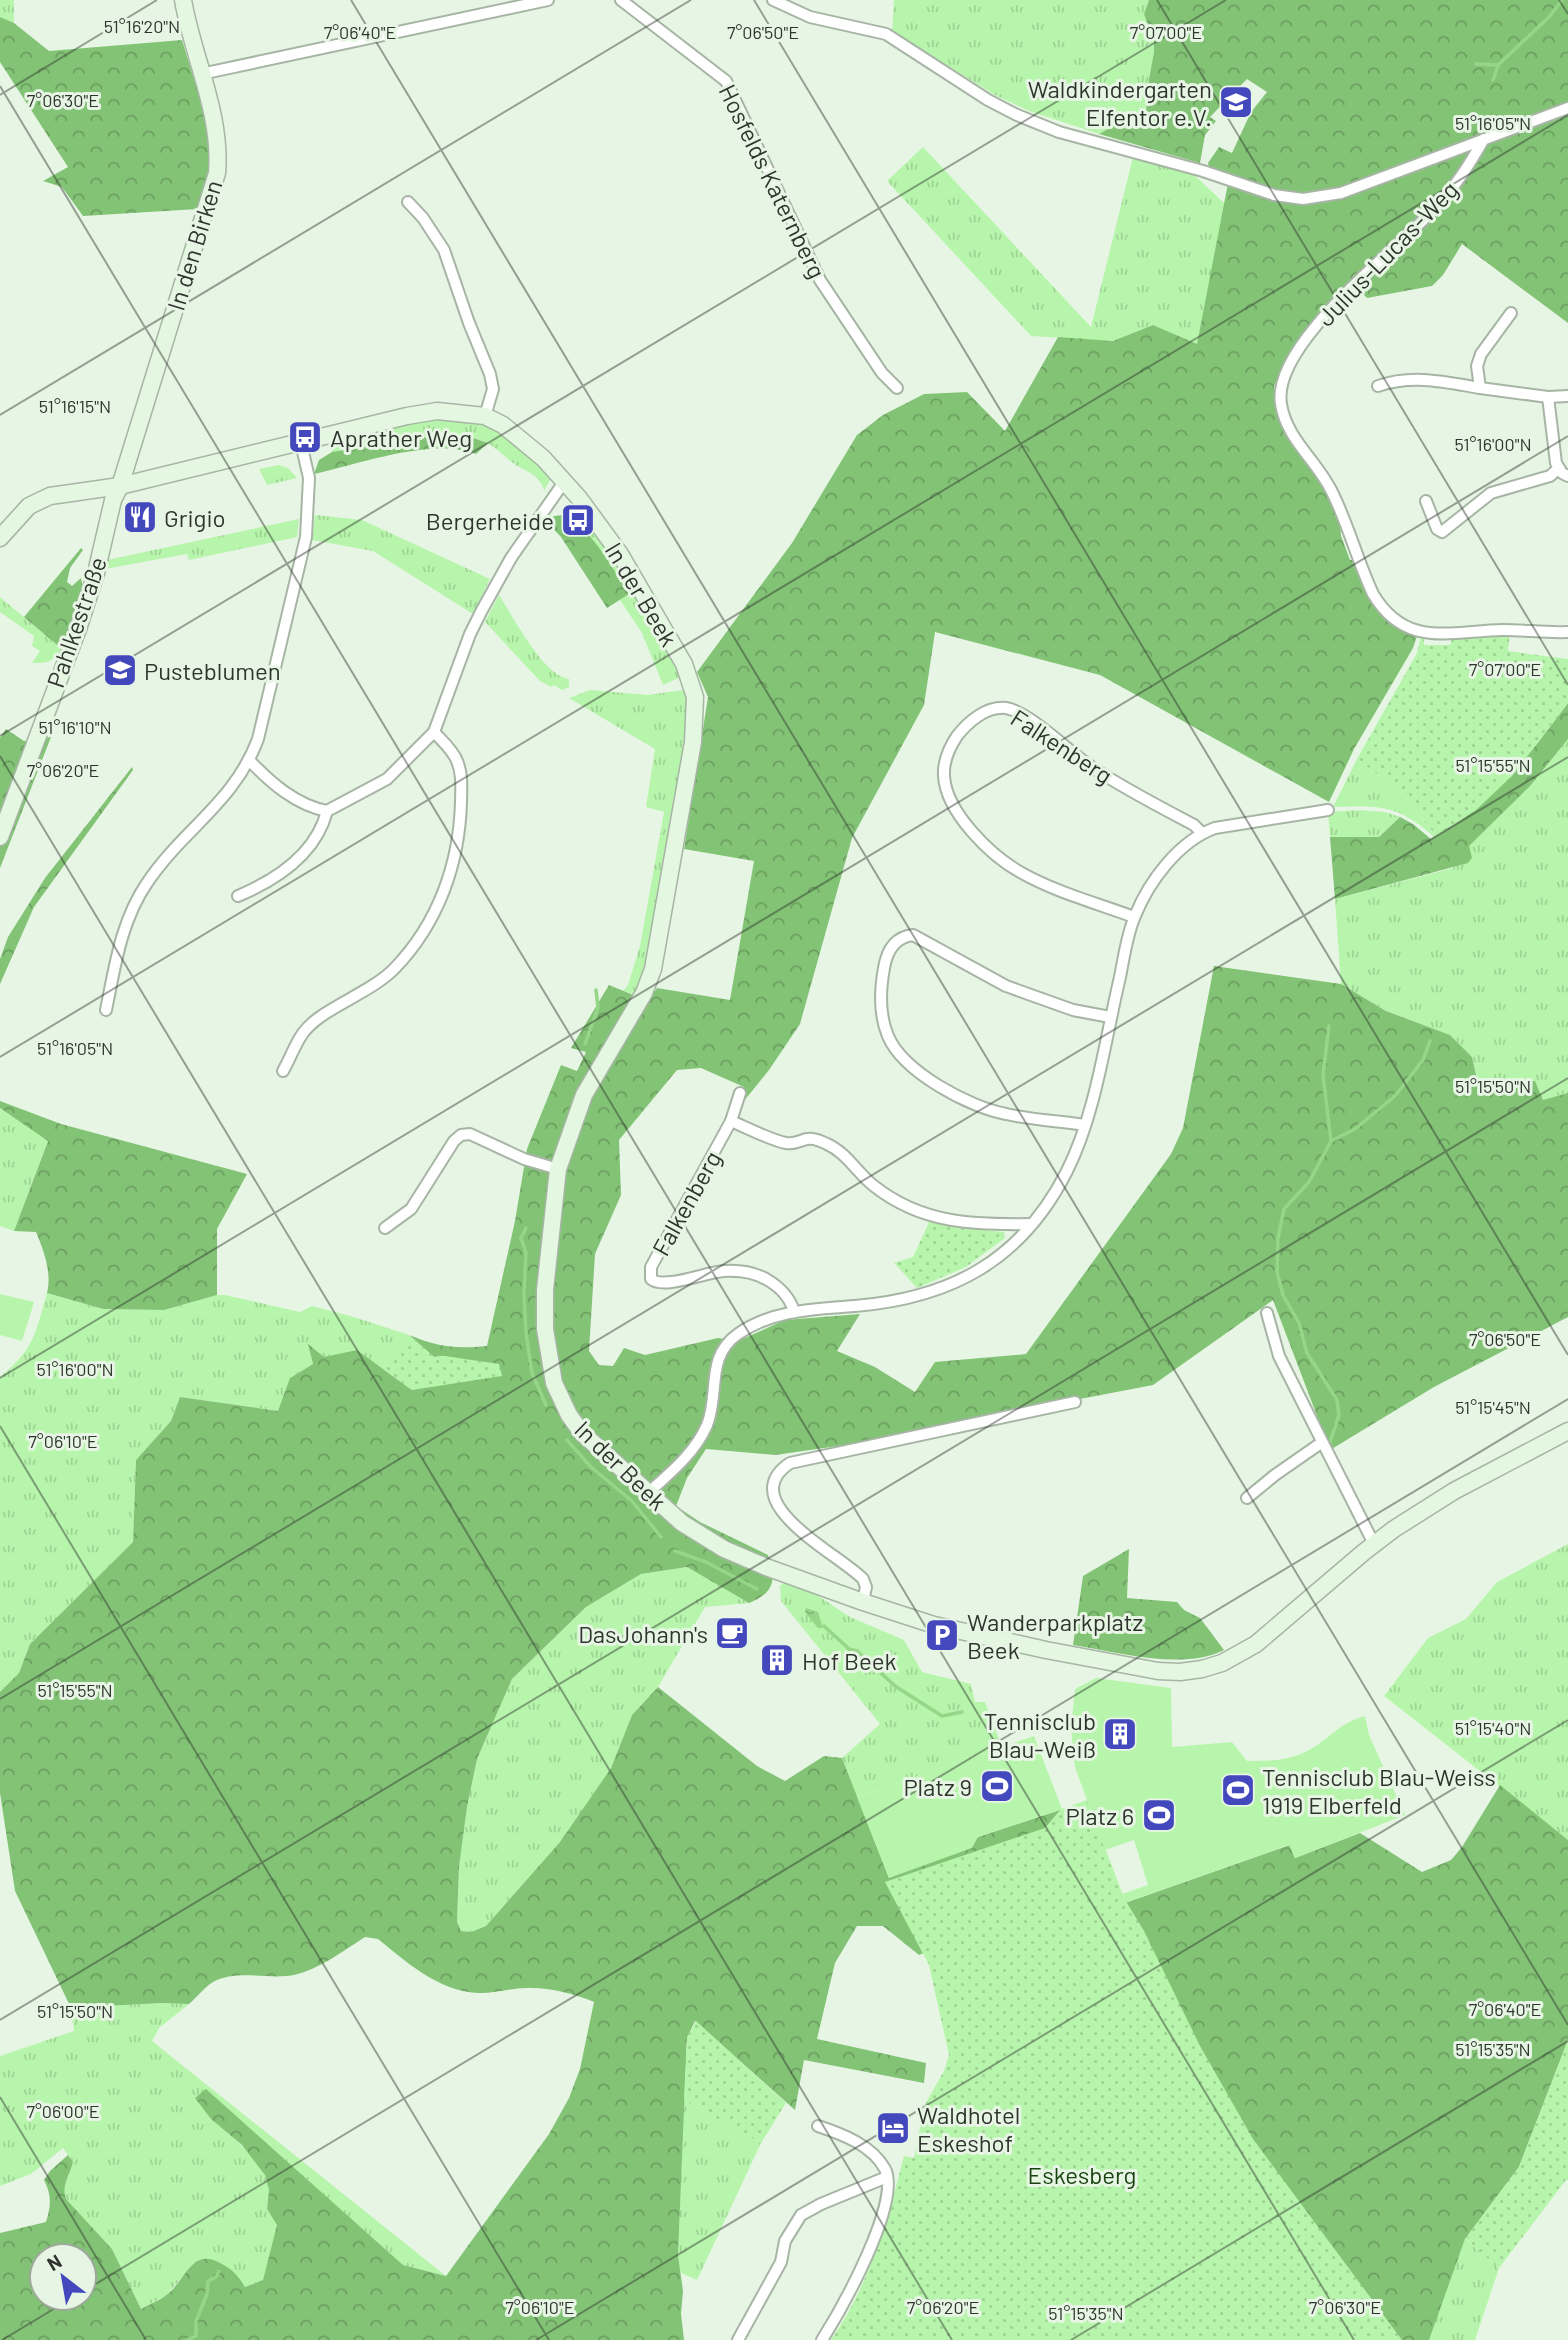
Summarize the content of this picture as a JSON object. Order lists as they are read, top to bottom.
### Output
{
  "streets": {
    "street": [
      "Hosfelds Katernberg",
      "In den Birken",
      "Julius-Lucas-Weg",
      "In der Beek",
      "Pahlkestraße",
      "Falkenberg"
    ]
  },
  "crossings": [
    ["In den Birken", "In der Beek"],
    ["In den Birken", "Pahlkestraße"],
    ["In der Beek", "Pahlkestraße"]
  ],
  "parks": ["Eskesberg"],
  "places": {
    "school or university": ["Waldkindergarten Elfentor e.V.", "Pusteblumen"],
    "bus stop": ["Aprather Weg", "Bergerheide"],
    "restaurant": ["Grigio"],
    "cafe": ["DasJohann's"],
    "parking": ["Wanderparkplatz Beek"],
    "building": ["Hof Beek", "Tennisclub Blau-Weiß"],
    "sports": ["Platz 9", "Tennisclub Blau-Weiss 1919 Elberfeld", "Platz 6"],
    "hotel": ["Waldhotel Eskeshof"]
  },
  "north": "top left",
  "coordinates": [
    "51°16'20\"N",
    "7°07'00\"E",
    "7°06'40\"E",
    "7°06'50\"E",
    "7°06'30\"E",
    "51°16'05\"N",
    "51°16'15\"N",
    "51°16'00\"N",
    "51°16'10\"N",
    "51°15'55\"N",
    "7°06'20\"E",
    "51°15'50\"N",
    "51°15'45\"N",
    "7°06'10\"E",
    "51°15'40\"N",
    "51°15'35\"N",
    "7°06'00\"E"
  ]
}
